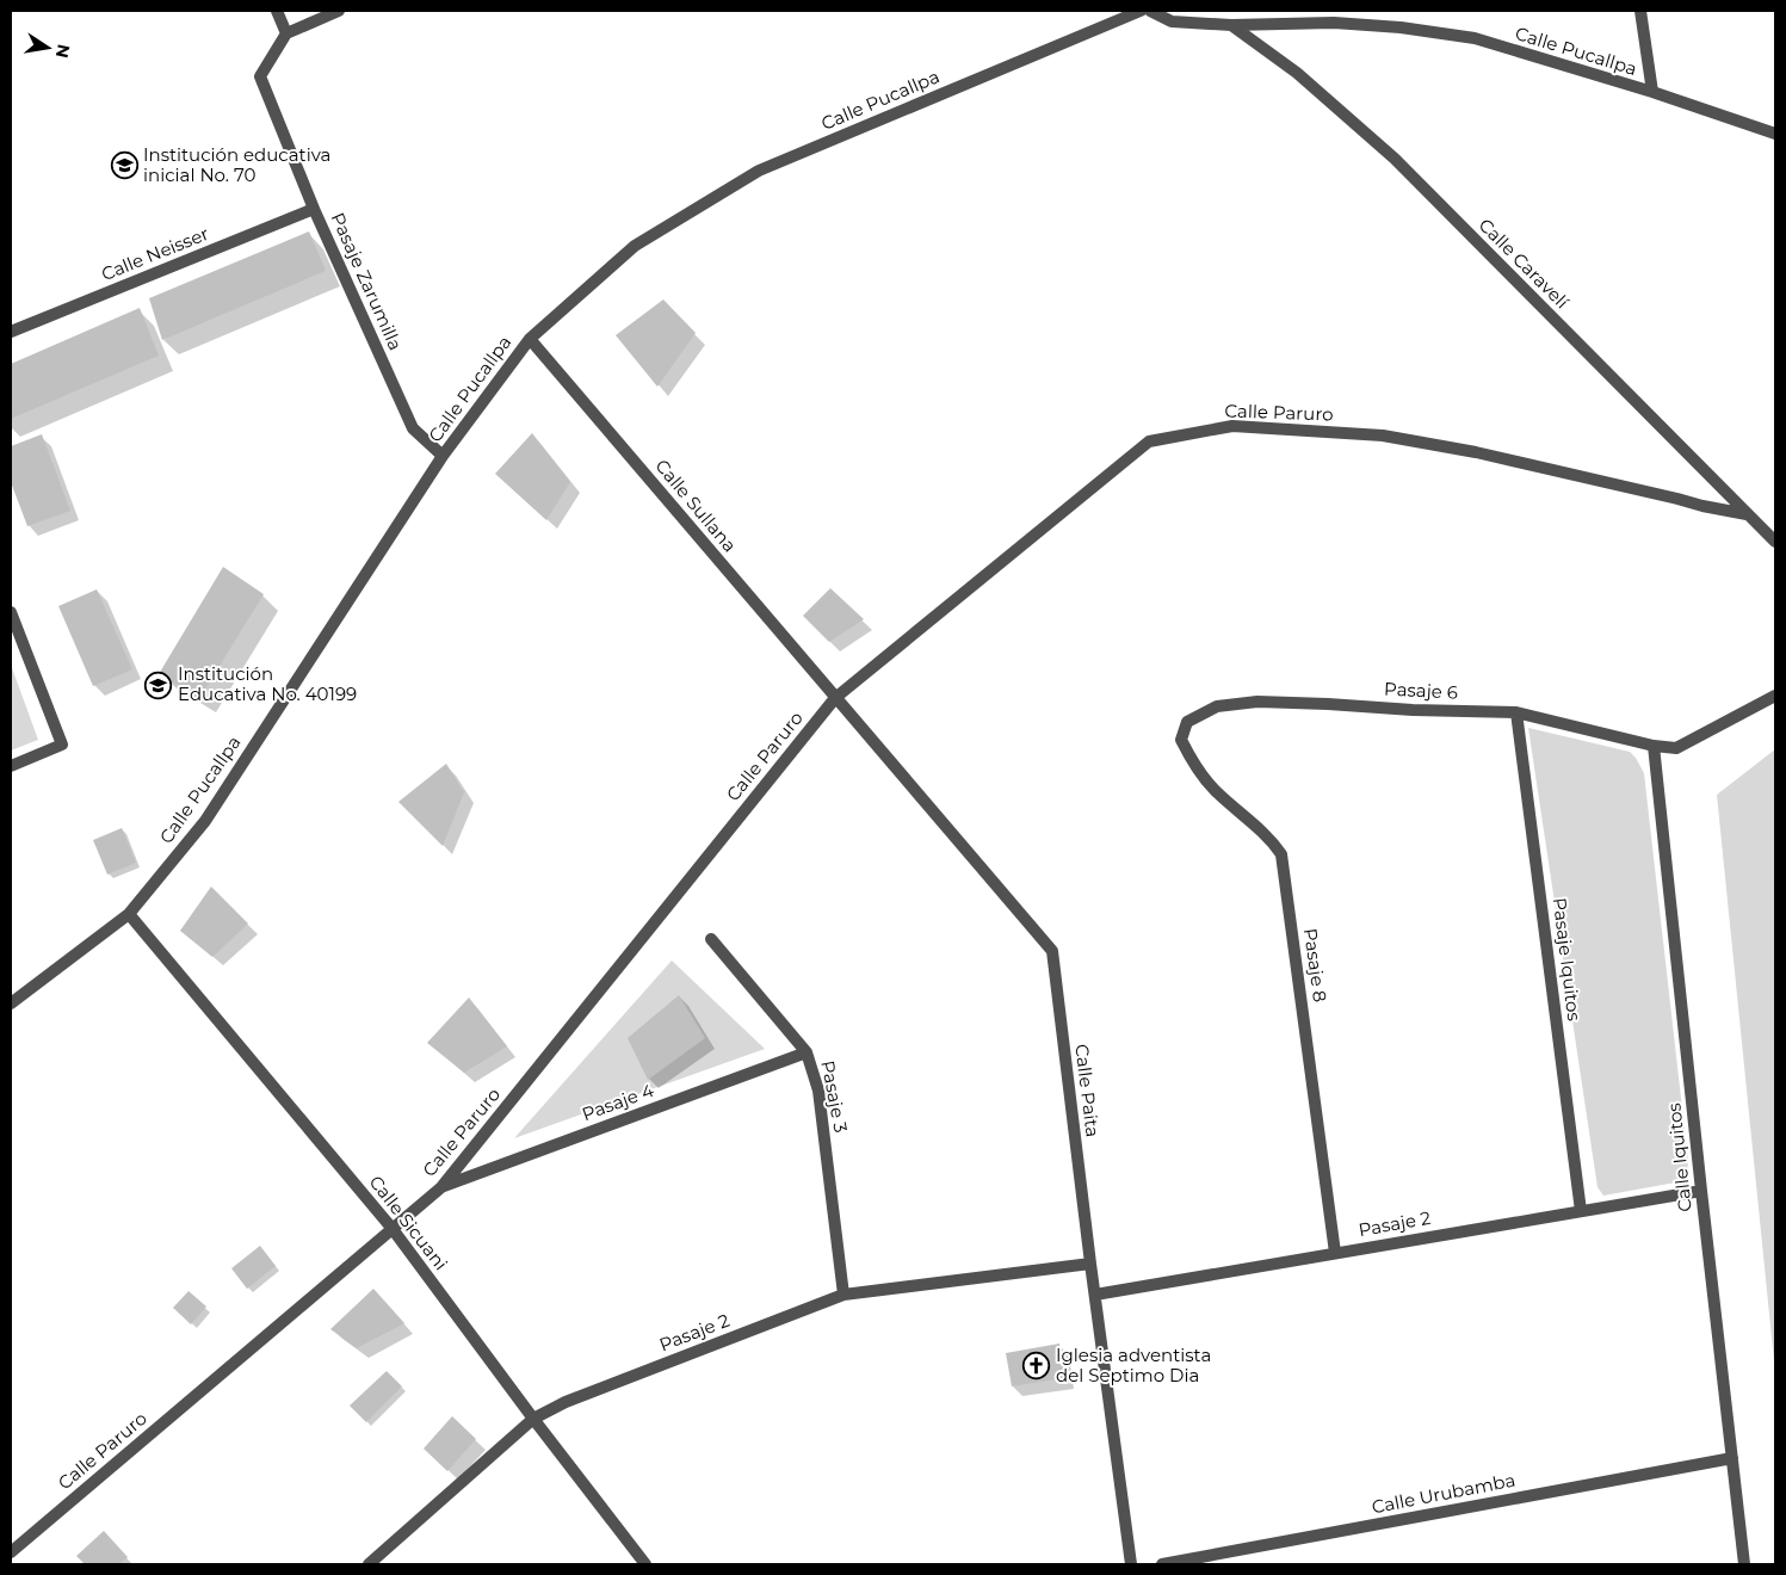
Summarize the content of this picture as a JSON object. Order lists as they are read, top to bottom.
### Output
{
  "streets": {
    "street": [
      "Calle Pucallpa",
      "Calle Neisser",
      "Calle Caravelí",
      "Pasaje Zarumilla",
      "Calle Paruro",
      "Calle Sullana",
      "Pasaje 6",
      "Pasaje Iquitos",
      "Pasaje 8",
      "Calle Paita",
      "Pasaje 3",
      "Pasaje 4",
      "Calle Iquitos",
      "Calle Sicuani",
      "Pasaje 2",
      "Calle Urubamba"
    ]
  },
  "crossings": [
    ["Calle Pucallpa", "Calle Caravelí"],
    ["Calle Pucallpa", "Pasaje Zarumilla"],
    ["Calle Pucallpa", "Calle Sullana"],
    ["Calle Pucallpa", "Calle Sicuani"],
    ["Calle Neisser", "Pasaje Zarumilla"],
    ["Calle Caravelí", "Calle Paruro"],
    ["Calle Paruro", "Calle Sullana"],
    ["Calle Paruro", "Calle Paita"],
    ["Calle Paruro", "Pasaje 4"],
    ["Calle Paruro", "Calle Sicuani"],
    ["Calle Sullana", "Calle Paita"],
    ["Pasaje 6", "Pasaje Iquitos"],
    ["Pasaje 6", "Pasaje 8"],
    ["Pasaje 6", "Calle Iquitos"],
    ["Pasaje Iquitos", "Pasaje 2"],
    ["Pasaje 8", "Pasaje 2"],
    ["Calle Paita", "Pasaje 2"],
    ["Pasaje 3", "Pasaje 4"],
    ["Pasaje 3", "Pasaje 2"],
    ["Calle Iquitos", "Pasaje 2"],
    ["Calle Iquitos", "Calle Urubamba"],
    ["Calle Sicuani", "Pasaje 2"]
  ],
  "places": {
    "school or university": ["Institución educativa inicial No. 70", "Institución Educativa No. 40199"],
    "church": ["Iglesia adventista del Septimo Dia"]
  },
  "north": "right"
}
